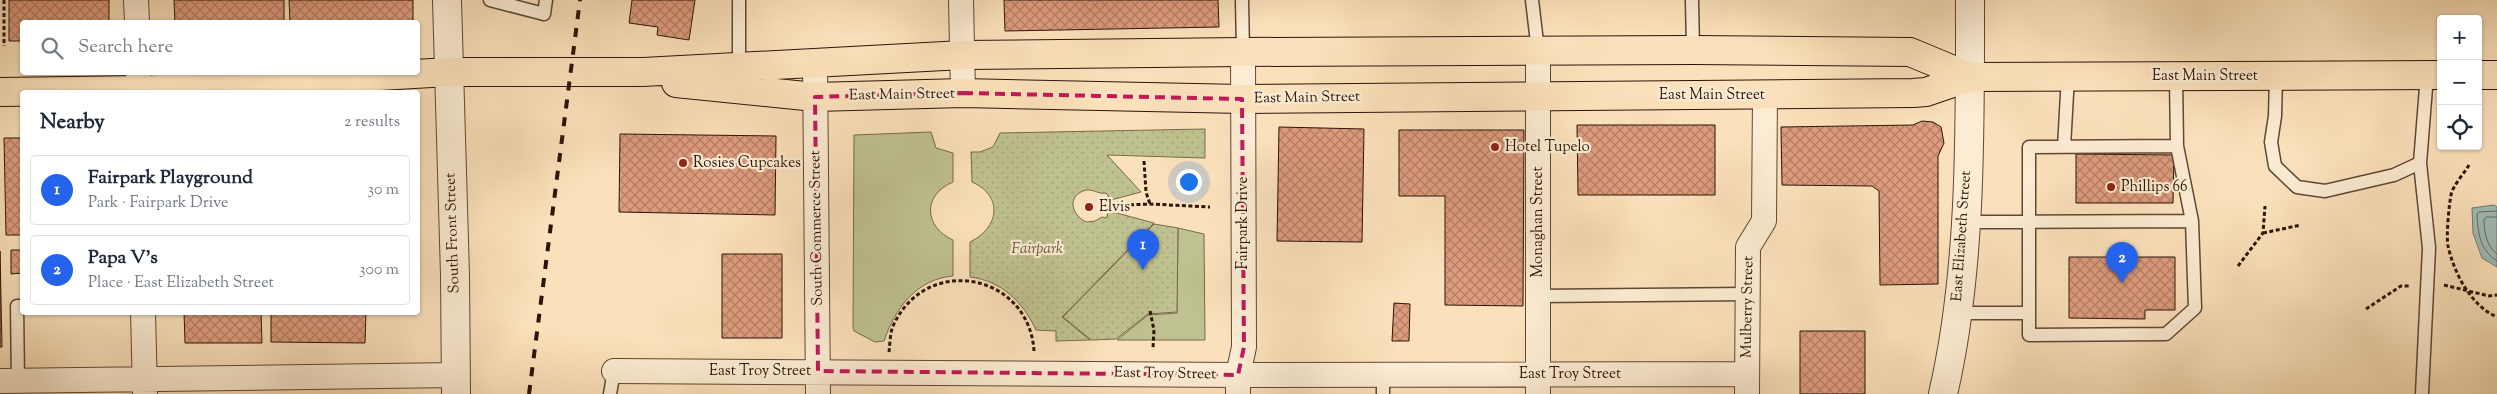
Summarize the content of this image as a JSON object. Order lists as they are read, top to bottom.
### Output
{
  "streets": {
    "main road": ["East Main Street"],
    "street": [
      "Monaghan Street",
      "Fairpark Drive",
      "South Commerce Street",
      "South Front Street",
      "East Elizabeth Street",
      "Mulberry Street",
      "East Troy Street"
    ]
  },
  "crossings": [
    ["East Main Street", "Monaghan Street"],
    ["East Main Street", "Fairpark Drive"],
    ["East Main Street", "South Commerce Street"],
    ["East Main Street", "South Front Street"],
    ["East Main Street", "East Elizabeth Street"],
    ["East Main Street", "Mulberry Street"],
    ["Monaghan Street", "East Troy Street"],
    ["Fairpark Drive", "East Troy Street"],
    ["South Commerce Street", "East Troy Street"],
    ["Mulberry Street", "East Troy Street"]
  ],
  "parks": ["Fairpark"],
  "places": [
    "Hotel Tupelo",
    "Rosies Cupcakes",
    "Phillips 66",
    "Elvis"
  ],
  "page": {
    "map_buttons": ["+", "−"],
    "search": "Search here",
    "heading": ["Nearby", "2 results"],
    "list": [
      {
        "mark": "1",
        "name": "Fairpark Playground",
        "note": "Park · Fairpark Drive",
        "value": "30 m"
      },
      {
        "mark": "2",
        "name": "Papa V's",
        "note": "Place · East Elizabeth Street",
        "value": "300 m"
      }
    ],
    "pins": ["1", "2"]
  }
}
